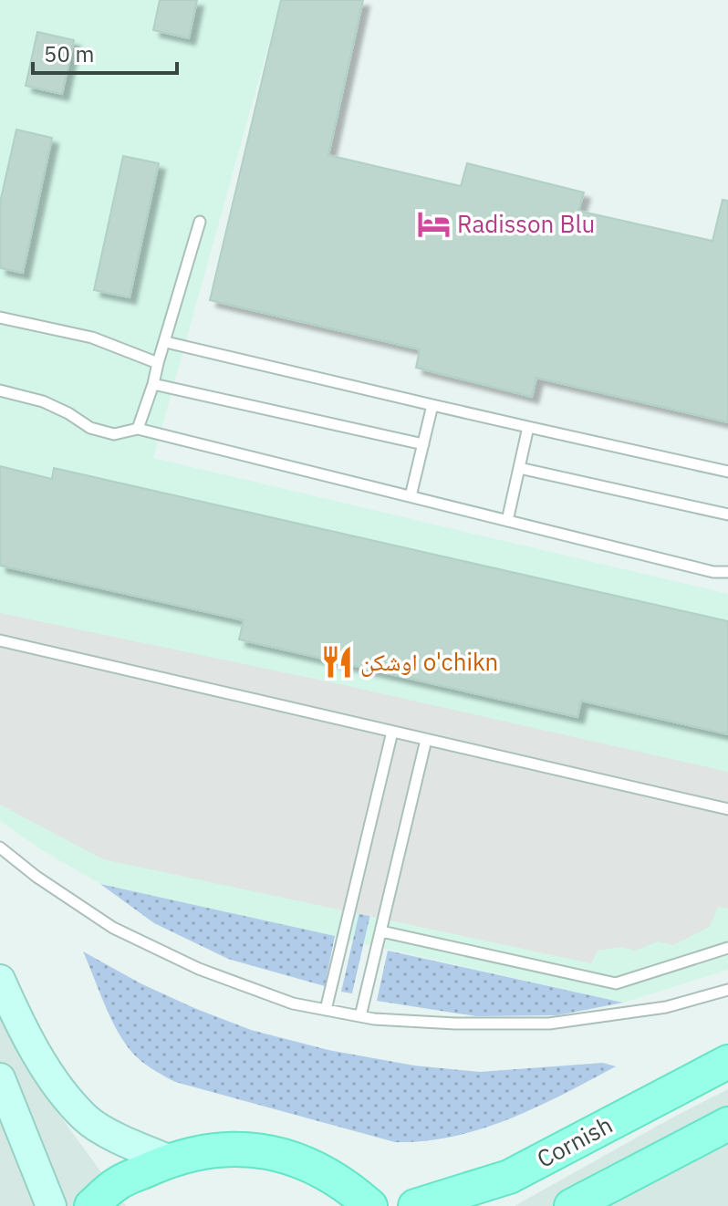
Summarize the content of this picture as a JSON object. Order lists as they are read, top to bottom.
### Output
{
  "streets": {
    "main road": ["Cornish"]
  },
  "places": {
    "hotel": ["Radisson Blu"],
    "restaurant": ["اوشكن o'chikn"]
  },
  "scale_bar": "50 m"
}
